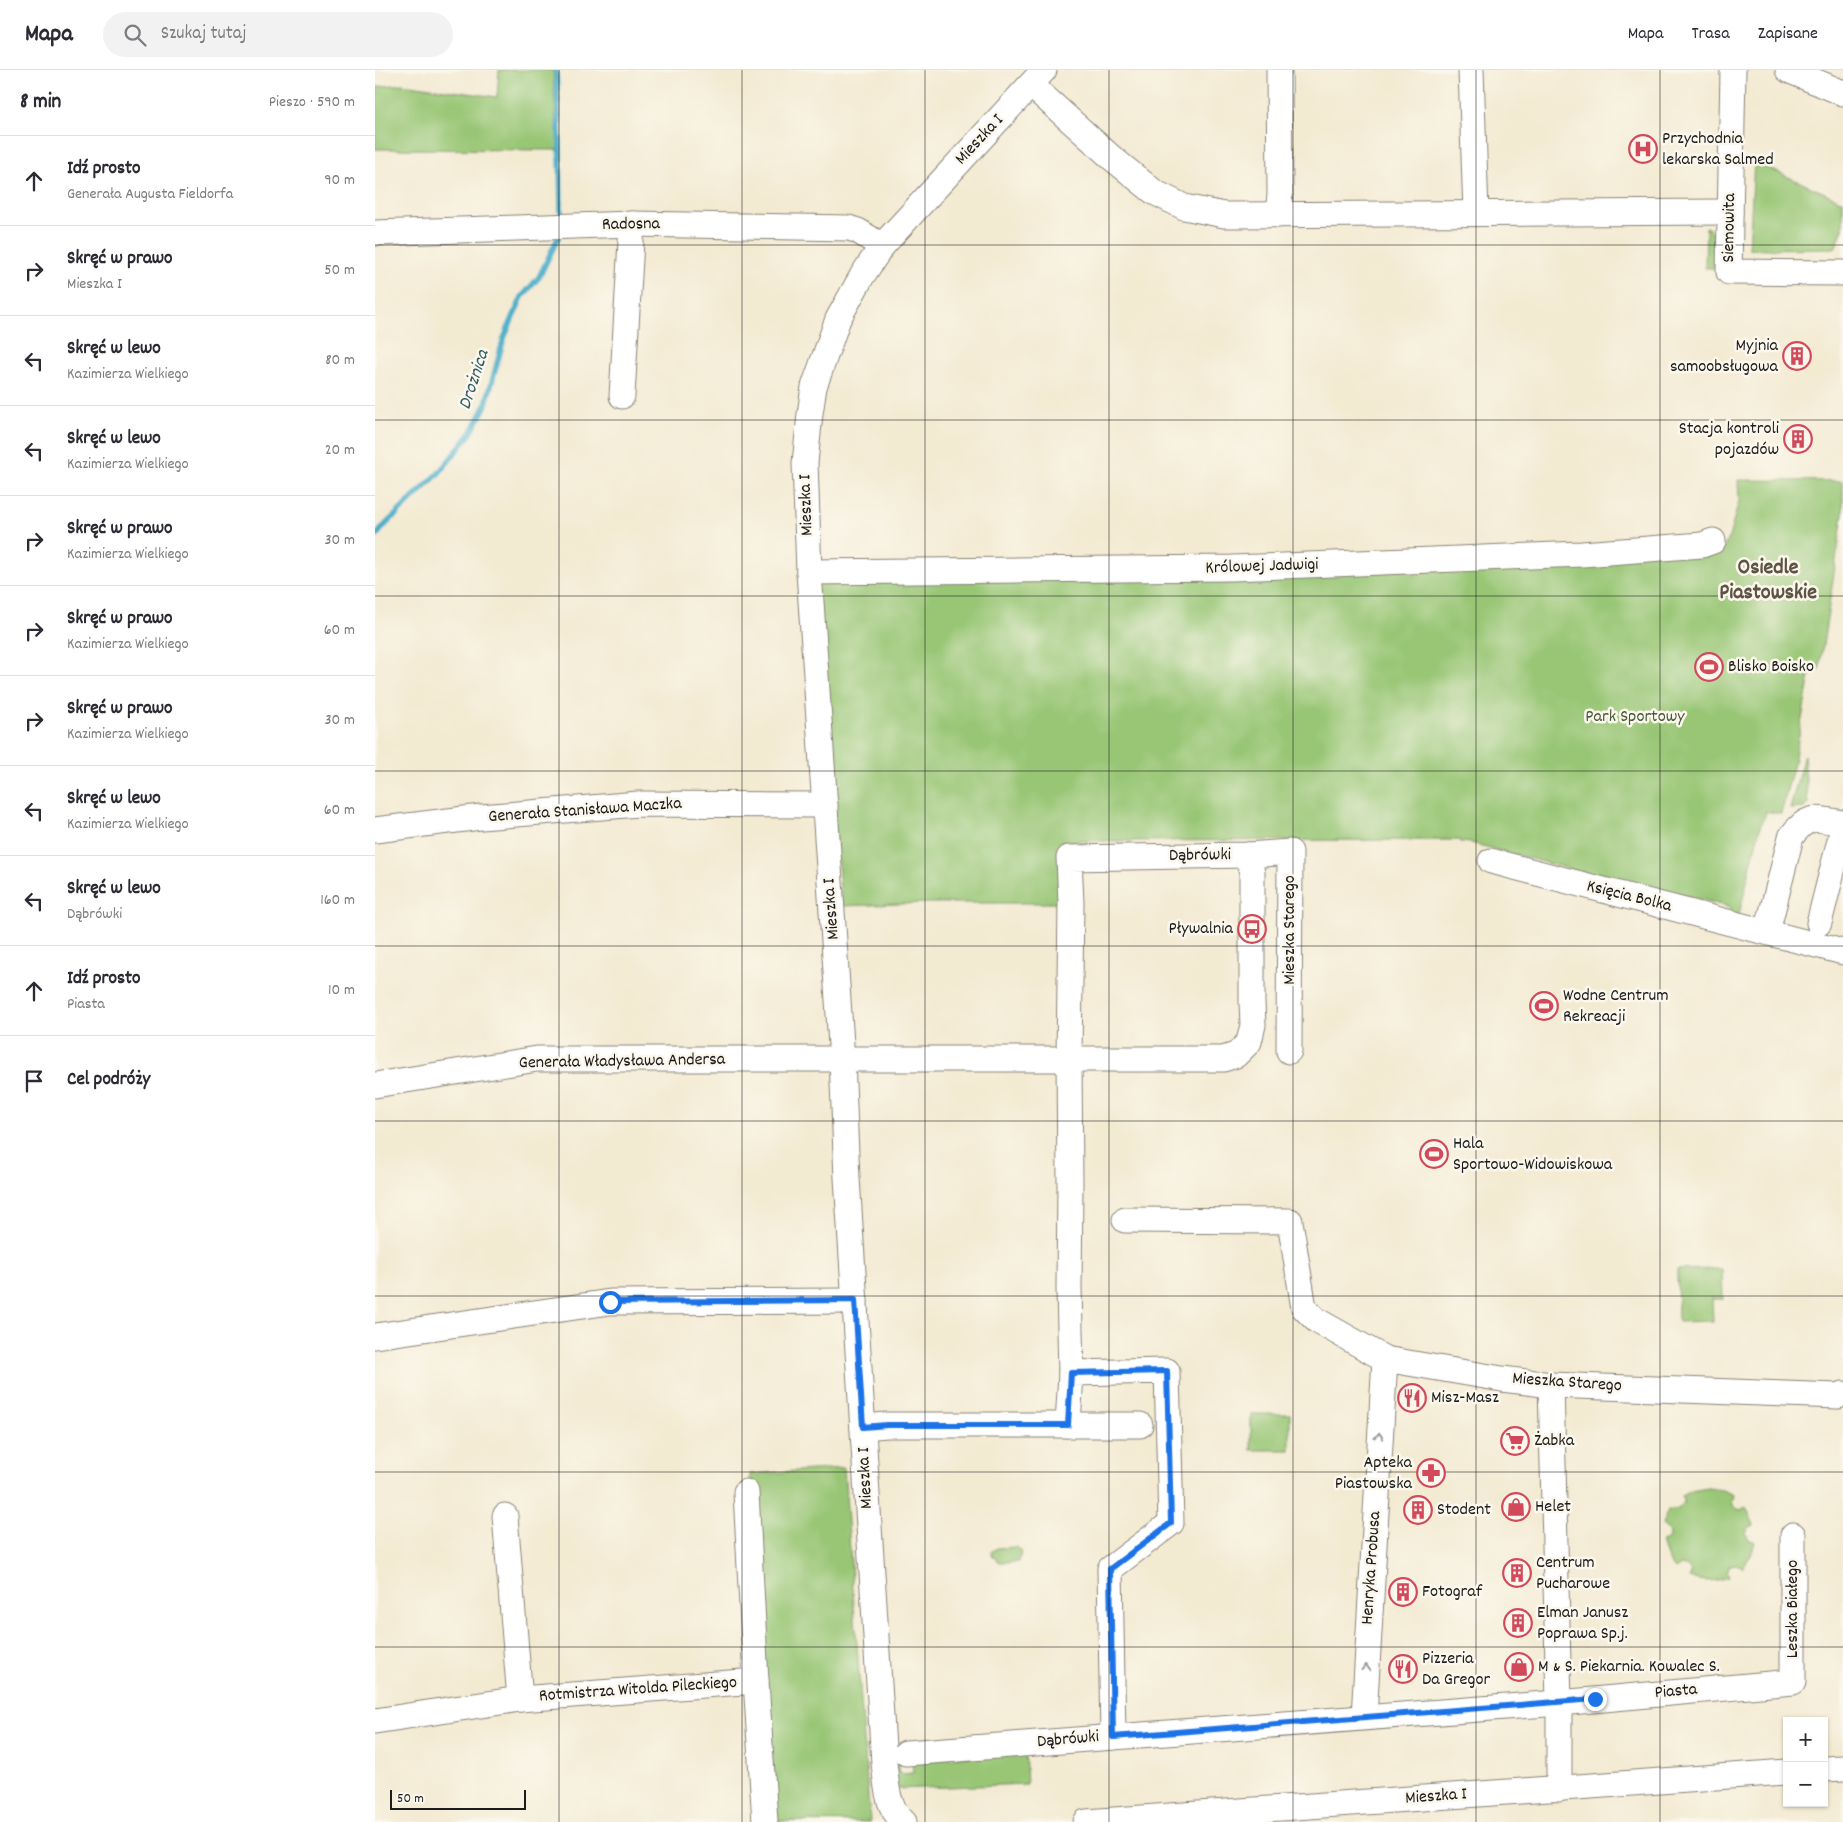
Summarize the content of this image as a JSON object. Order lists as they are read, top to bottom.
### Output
{
  "streets": {
    "street": [
      "Mieszka I",
      "Radosna",
      "Siemowita",
      "Królowej Jadwigi",
      "Generała Stanisława Maczka",
      "Dąbrówki",
      "Księcia Bolka",
      "Mieszka Starego",
      "Generała Władysława Andersa",
      "Henryka Probusa",
      "Leszka Białego",
      "Rotmistrza Witolda Pileckiego",
      "Piasta"
    ]
  },
  "crossings": [
    ["Mieszka I", "Radosna"],
    ["Mieszka I", "Królowej Jadwigi"],
    ["Mieszka I", "Generała Stanisława Maczka"],
    ["Mieszka I", "Dąbrówki"],
    ["Mieszka I", "Generała Władysława Andersa"],
    ["Dąbrówki", "Mieszka Starego"],
    ["Dąbrówki", "Generała Władysława Andersa"],
    ["Dąbrówki", "Henryka Probusa"],
    ["Dąbrówki", "Piasta"],
    ["Mieszka Starego", "Henryka Probusa"],
    ["Leszka Białego", "Piasta"]
  ],
  "districts": ["Osiedle Piastowskie"],
  "water": ["Drożnica"],
  "parks": ["Park Sportowy"],
  "places": {
    "hospital": ["Przychodnia lekarska Salmed"],
    "building": [
      "Myjnia samoobsługowa",
      "Stacja kontroli pojazdów",
      "Stodent",
      "Centrum Pucharowe",
      "Fotograf",
      "Elman Janusz Poprawa Sp.j."
    ],
    "sports": ["Blisko Boisko", "Wodne Centrum Rekreacji", "Hala Sportowo-Widowiskowa"],
    "bus stop": ["Pływalnia"],
    "restaurant": ["Misz-Masz", "Pizzeria Da Gregor"],
    "supermarket": ["Żabka"],
    "pharmacy": ["Apteka Piastowska"],
    "shop": ["Helet", "M & S. Piekarnia. Kowalec S."]
  },
  "scale_bar": "50 m",
  "page": {
    "header": "Mapa",
    "search": "Szukaj tutaj",
    "nav": ["Mapa", "Trasa", "Zapisane"],
    "heading": ["8 min", "Pieszo · 590 m"],
    "list": [
      ["Idź prosto", "Generała Augusta Fieldorfa", "90 m"],
      ["Skręć w prawo", "Mieszka I", "50 m"],
      ["Skręć w lewo", "Kazimierza Wielkiego", "80 m"],
      ["Skręć w lewo", "Kazimierza Wielkiego", "20 m"],
      ["Skręć w prawo", "Kazimierza Wielkiego", "30 m"],
      ["Skręć w prawo", "Kazimierza Wielkiego", "60 m"],
      ["Skręć w prawo", "Kazimierza Wielkiego", "30 m"],
      ["Skręć w lewo", "Kazimierza Wielkiego", "60 m"],
      ["Skręć w lewo", "Dąbrówki", "160 m"],
      ["Idź prosto", "Piasta", "10 m"],
      "Cel podróży"
    ],
    "map_buttons": ["+", "−"],
    "scale": "50 m"
  }
}
